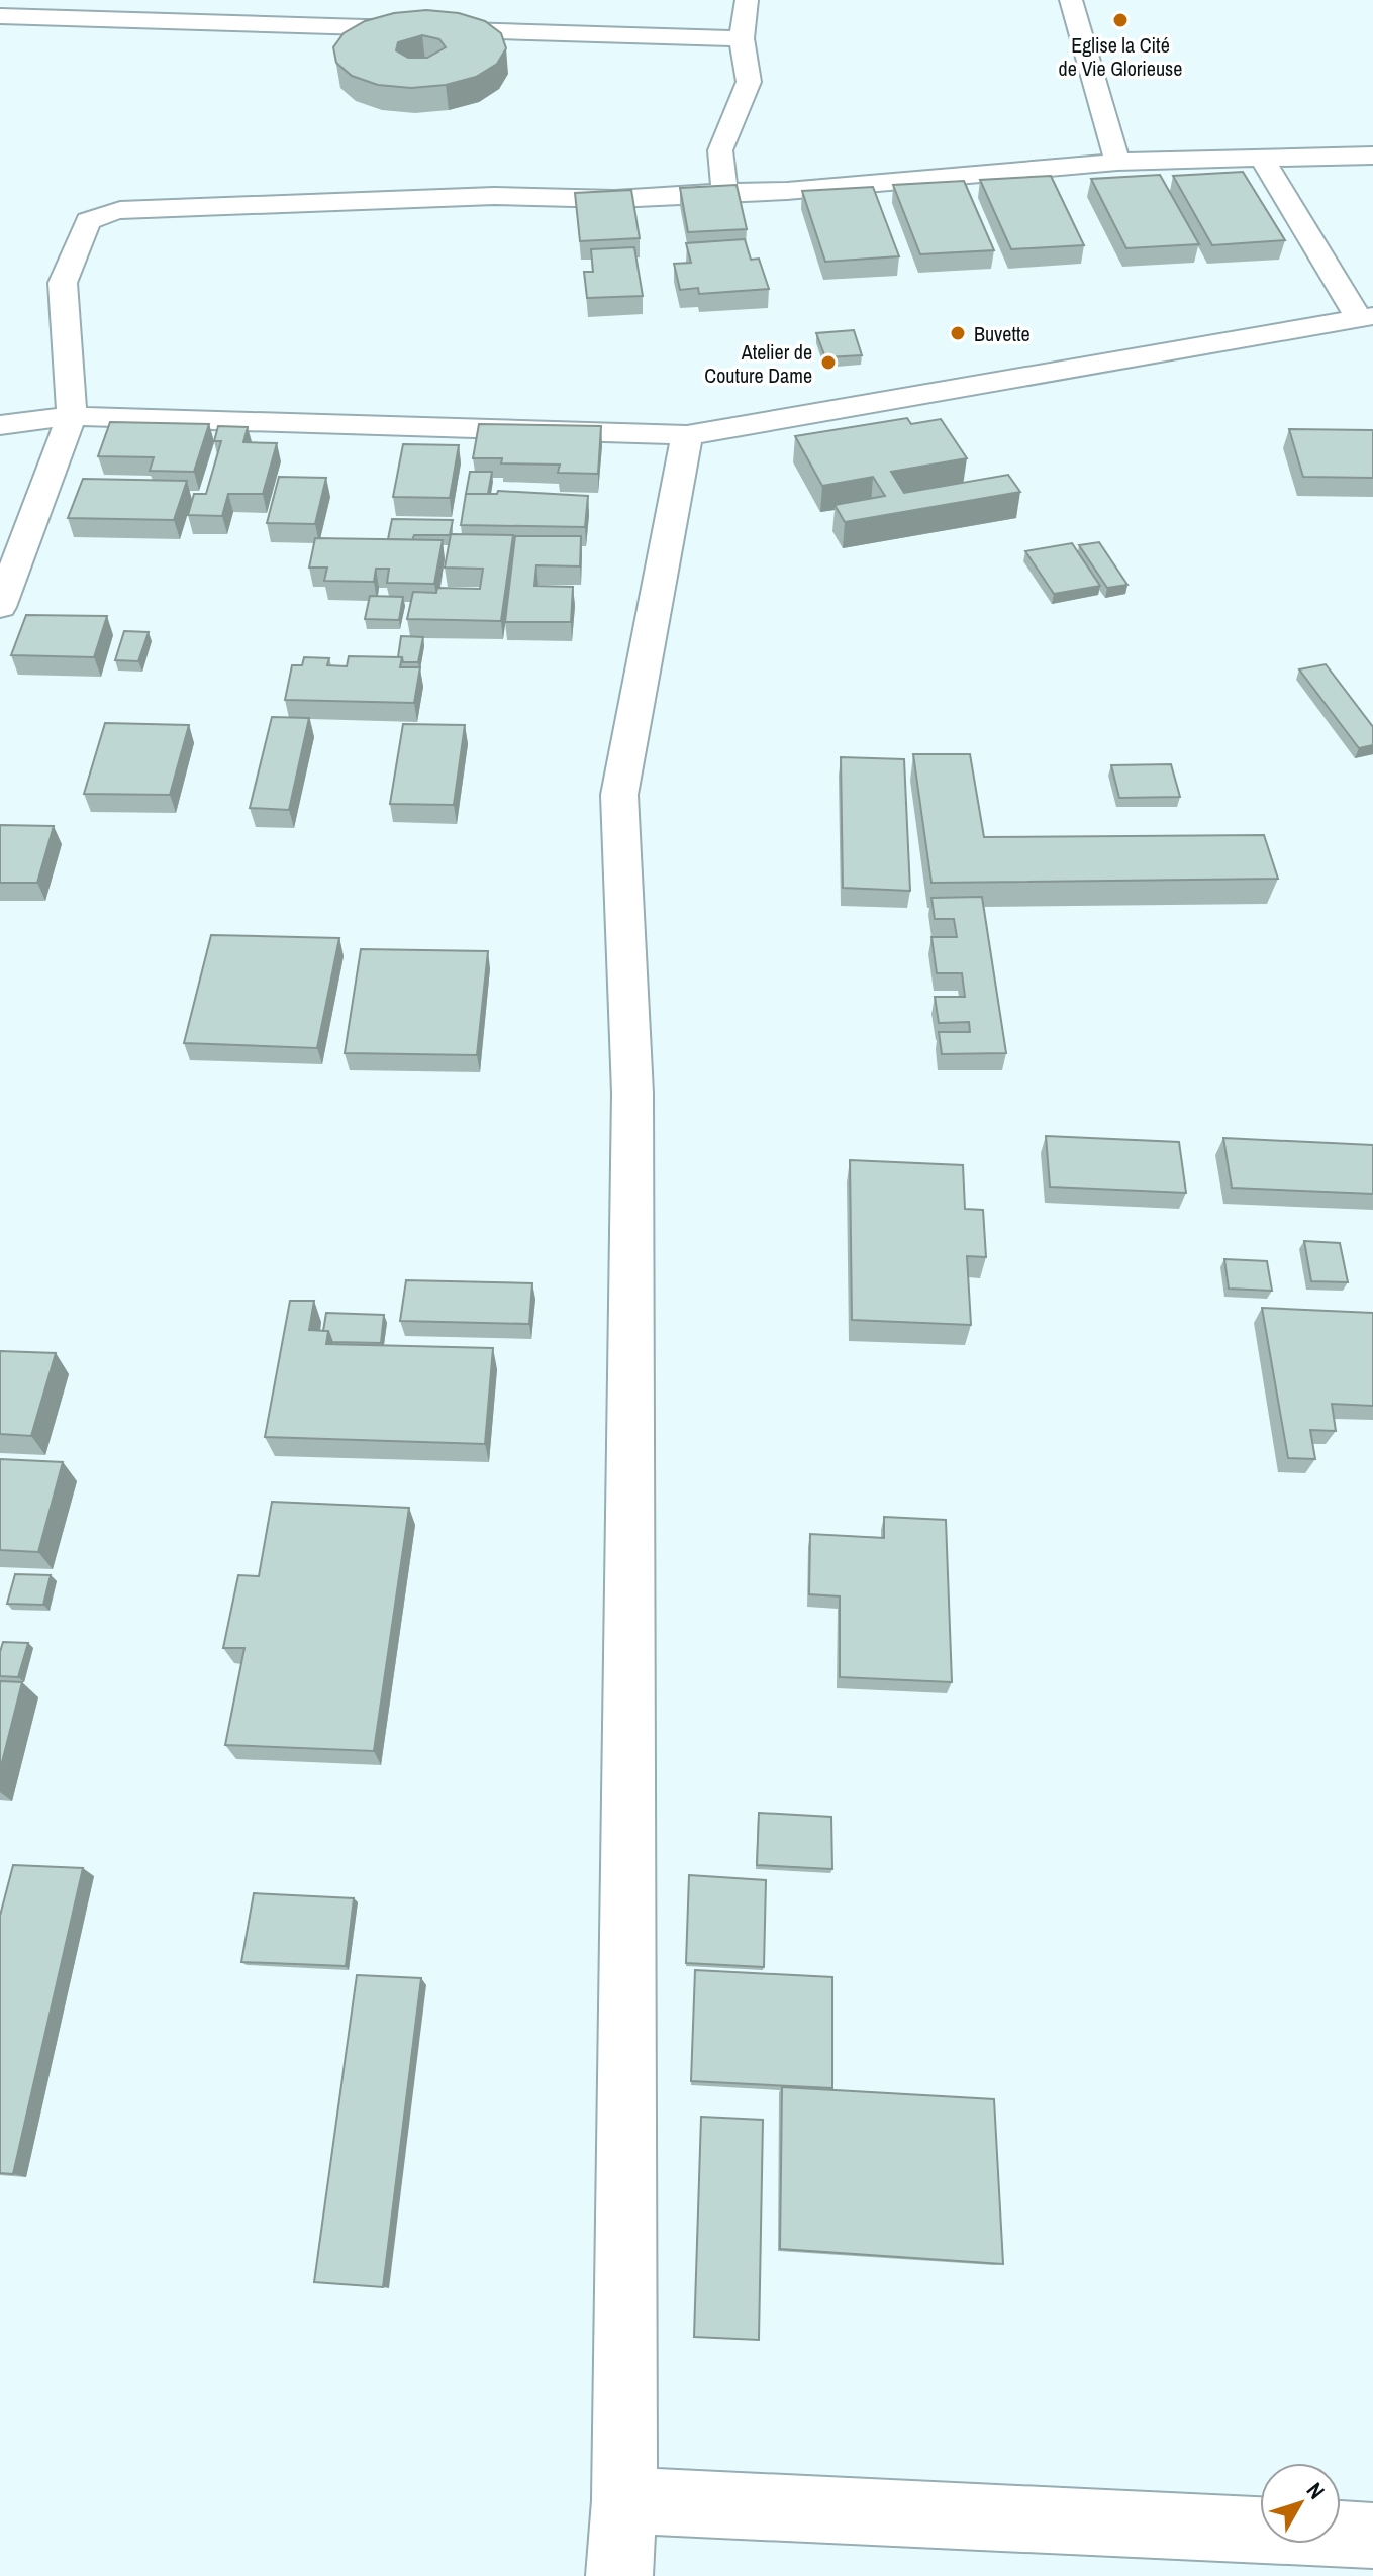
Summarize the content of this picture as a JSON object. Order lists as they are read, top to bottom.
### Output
{
  "places": ["Eglise la Cité de Vie Glorieuse", "Buvette", "Atelier de Couture Dame"],
  "north": "top right"
}
